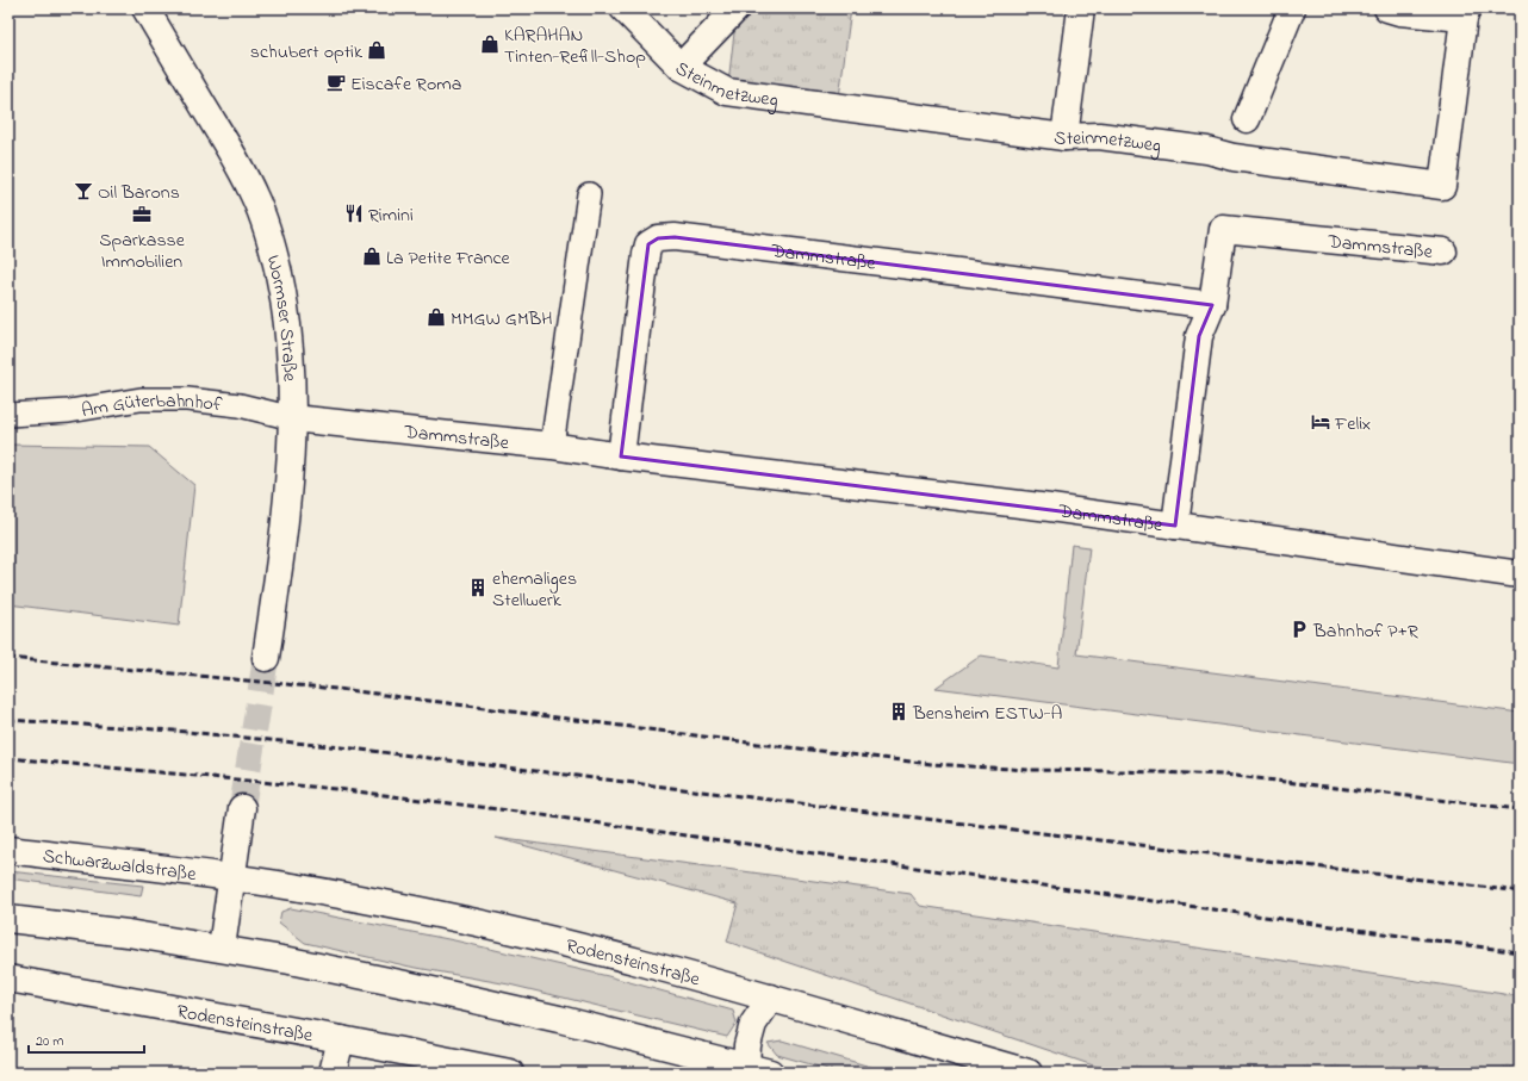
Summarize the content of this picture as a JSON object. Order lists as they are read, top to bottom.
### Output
{
  "streets": {
    "street": [
      "Steinmetzweg",
      "Dammstraße",
      "Wormser Straße",
      "Schwarzwaldstraße",
      "Rodensteinstraße"
    ],
    "lane": ["Am Güterbahnhof"]
  },
  "crossings": [
    ["Dammstraße", "Wormser Straße"],
    ["Dammstraße", "Am Güterbahnhof"],
    ["Wormser Straße", "Am Güterbahnhof"],
    ["Schwarzwaldstraße", "Rodensteinstraße"]
  ],
  "places": {
    "shop": [
      "KARAHAN Tinten-Refill-Shop",
      "schubert optik",
      "La Petite France",
      "MMGW GMBH"
    ],
    "cafe": ["Eiscafe Roma"],
    "bar": ["Oil Barons"],
    "restaurant": ["Rimini"],
    "office": ["Sparkasse Immobilien"],
    "hotel": ["Felix"],
    "building": ["ehemaliges Stellwerk", "Bensheim ESTW-A"],
    "parking": ["Bahnhof P+R"]
  },
  "scale_bar": "20 m"
}
